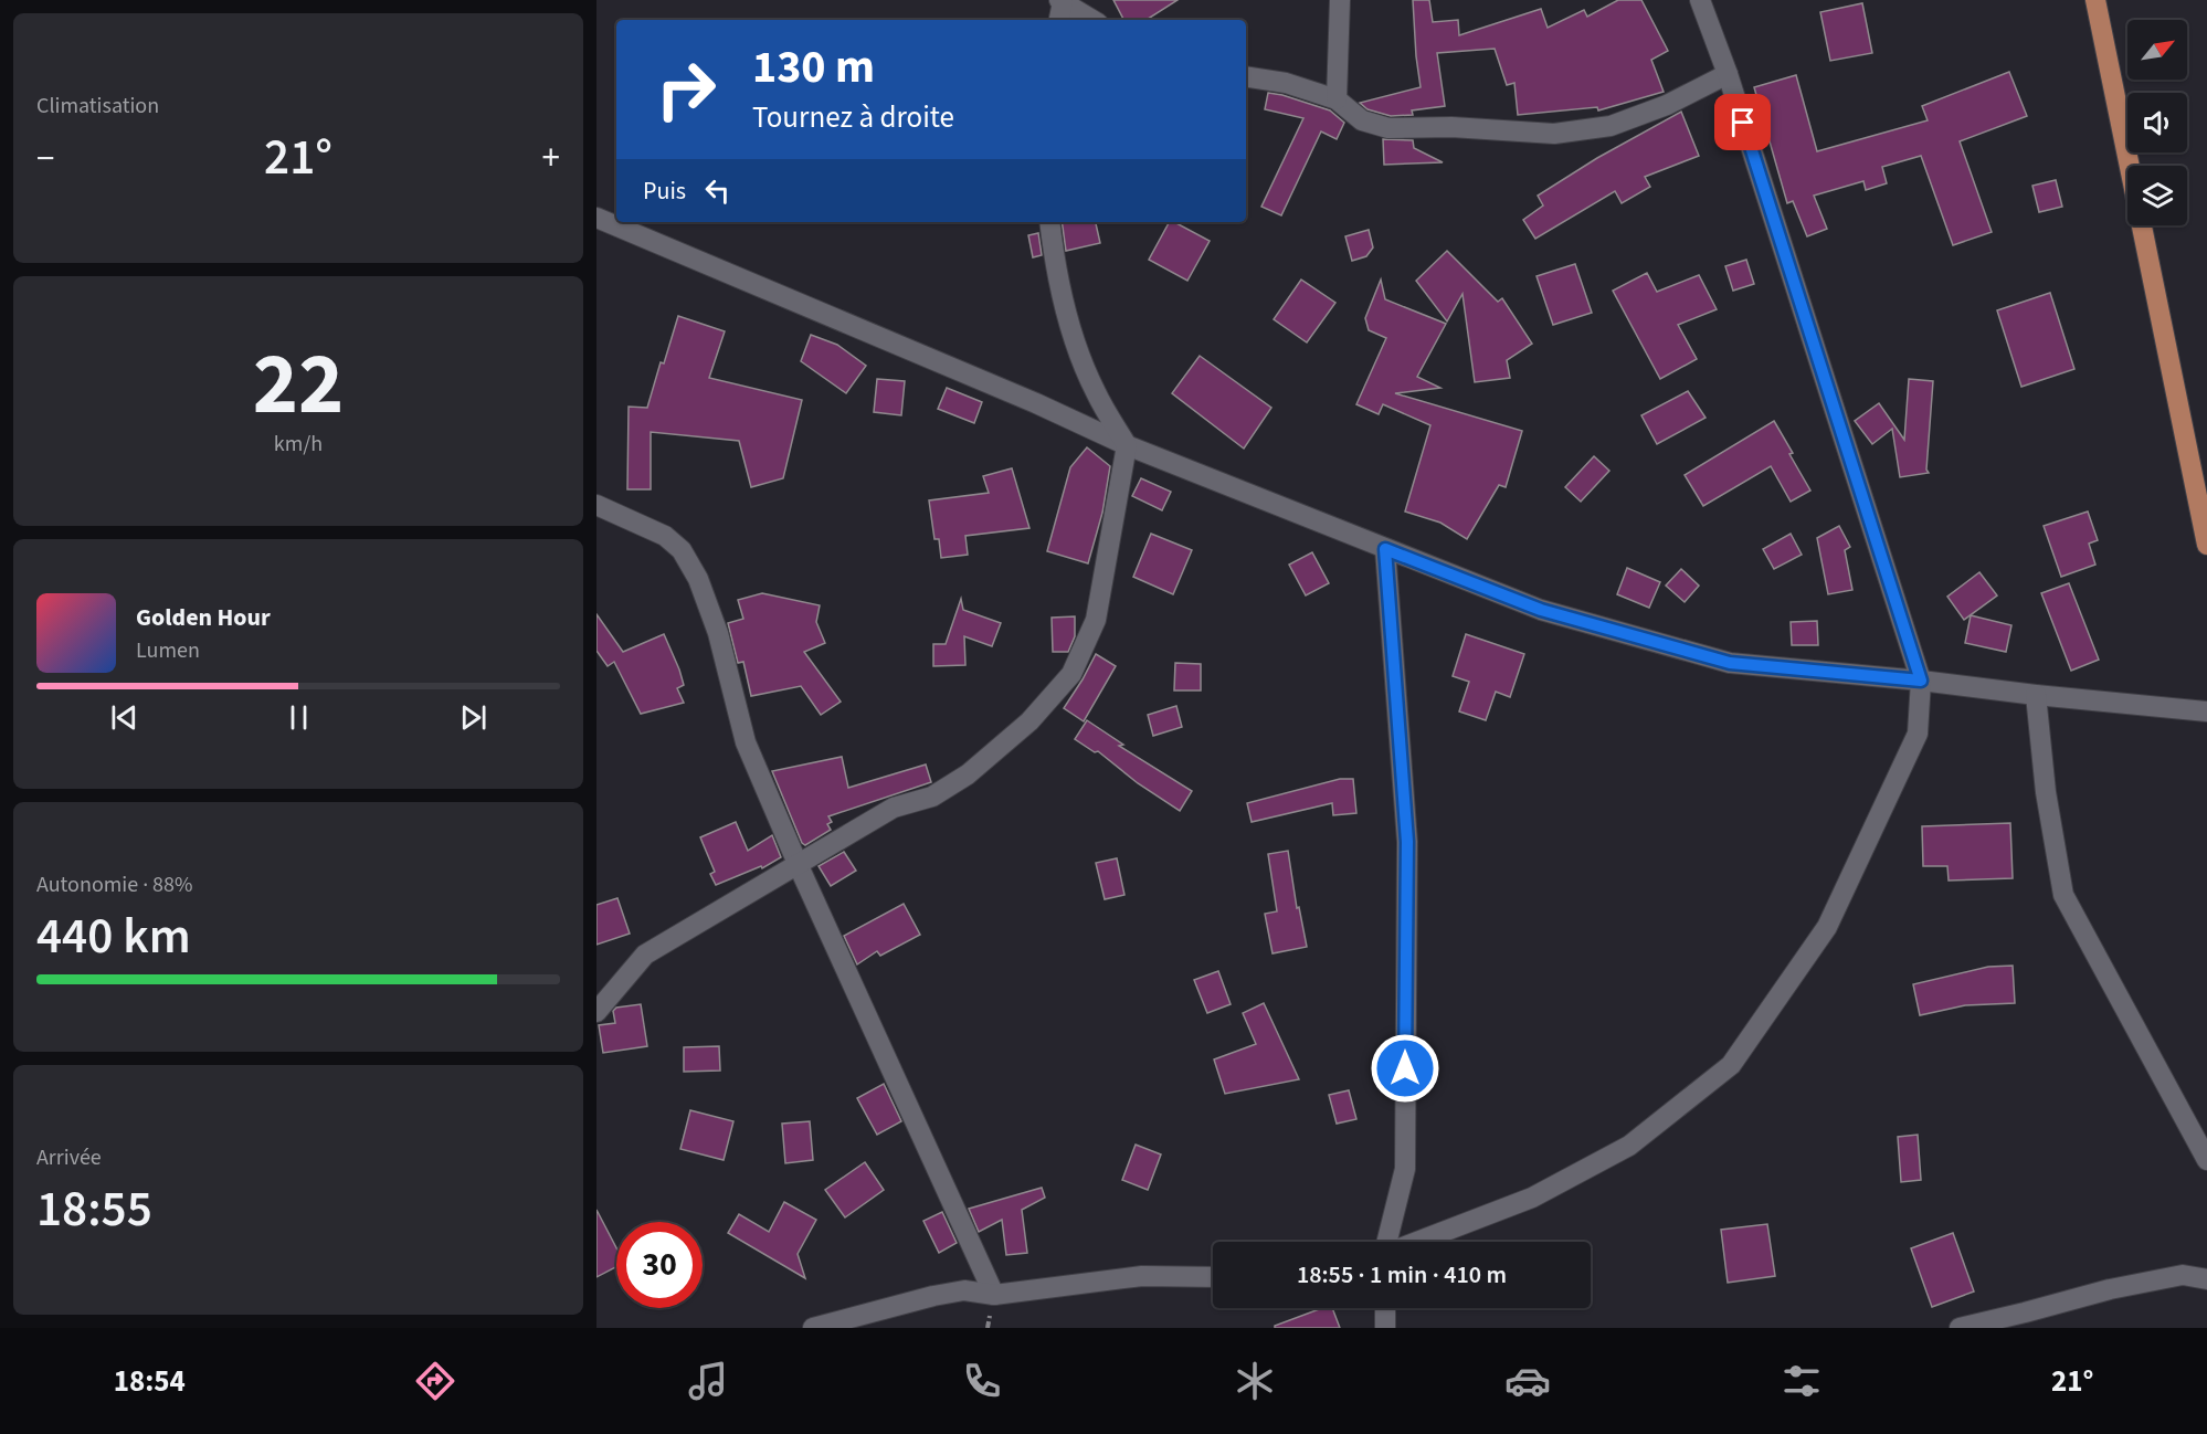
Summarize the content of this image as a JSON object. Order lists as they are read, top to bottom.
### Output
{
  "north": "top right",
  "page": {
    "tile": [
      "Climatisation",
      ["22", "km/h"],
      ["Autonomie · 88%", "440 km"],
      ["Arrivée", "18:55"]
    ],
    "turn": ["130 m", "Tournez à droite"],
    "heat": ["−", "21°", "+"],
    "then": "Puis",
    "song": ["Golden Hour", "Lumen"],
    "limit": "30",
    "trip": "18:55 · 1 min · 410 m",
    "tabs": ["18:54", "21°"]
  }
}
